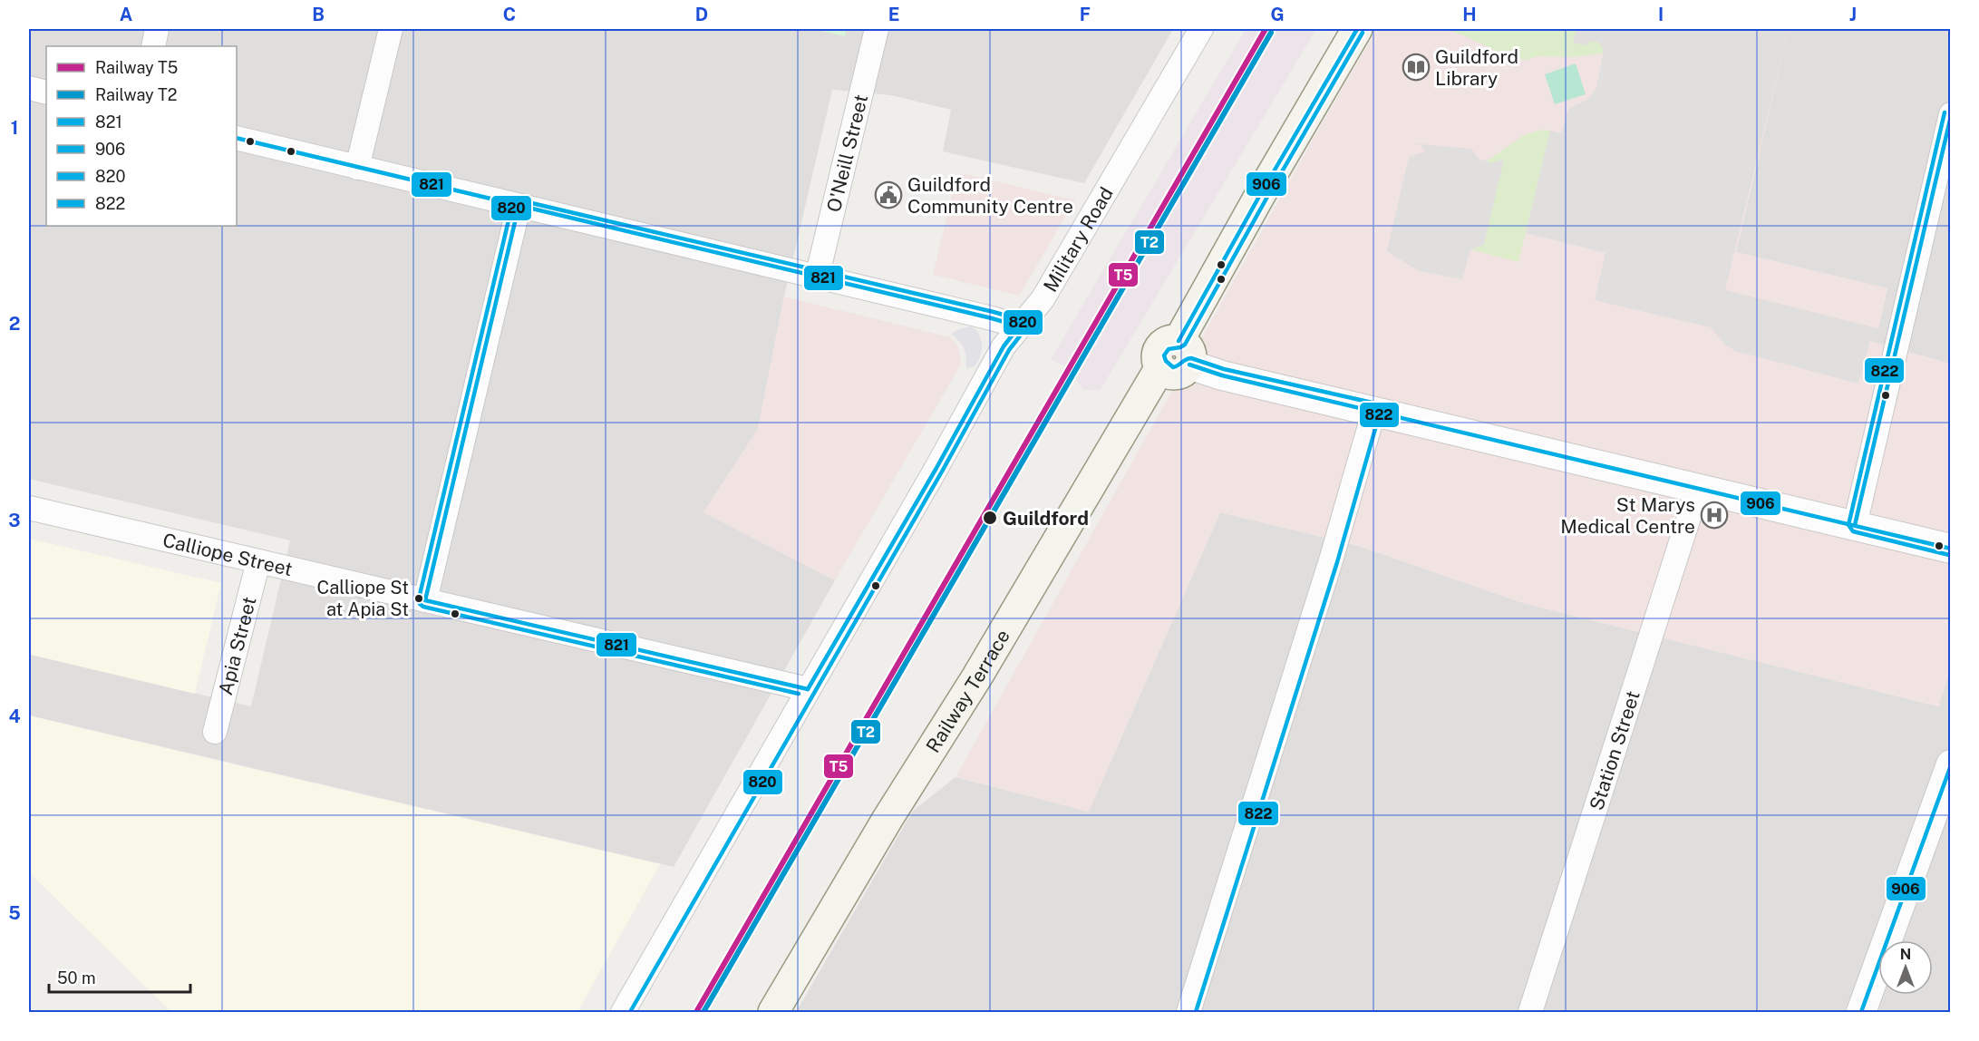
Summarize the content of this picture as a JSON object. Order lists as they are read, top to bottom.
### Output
{
  "streets": {
    "main road": ["Railway Terrace"],
    "street": [
      "O'Neill Street",
      "Military Road",
      "Calliope Street",
      "Apia Street",
      "Station Street"
    ]
  },
  "crossings": [
    ["Military Road", "Calliope Street"],
    ["Calliope Street", "Apia Street"]
  ],
  "places": {
    "library": ["Guildford Library"],
    "public building": ["Guildford Community Centre"],
    "hospital": ["St Marys Medical Centre"],
    "other": ["Guildford", "Calliope St at Apia St"]
  },
  "lines": [
    "rail line T5",
    "transit line 906",
    "rail line T2",
    "transit line 822",
    "transit line 821",
    "transit line 820"
  ],
  "legend": [
    "Railway T5",
    "Railway T2",
    "821",
    "906",
    "820",
    "822"
  ],
  "scale_bar": "50 m",
  "north": "top",
  "grid": {
    "columns": [
      "A",
      "B",
      "C",
      "D",
      "E",
      "F",
      "G",
      "H",
      "I",
      "J"
    ],
    "rows": [
      "1",
      "2",
      "3",
      "4",
      "5"
    ]
  }
}
